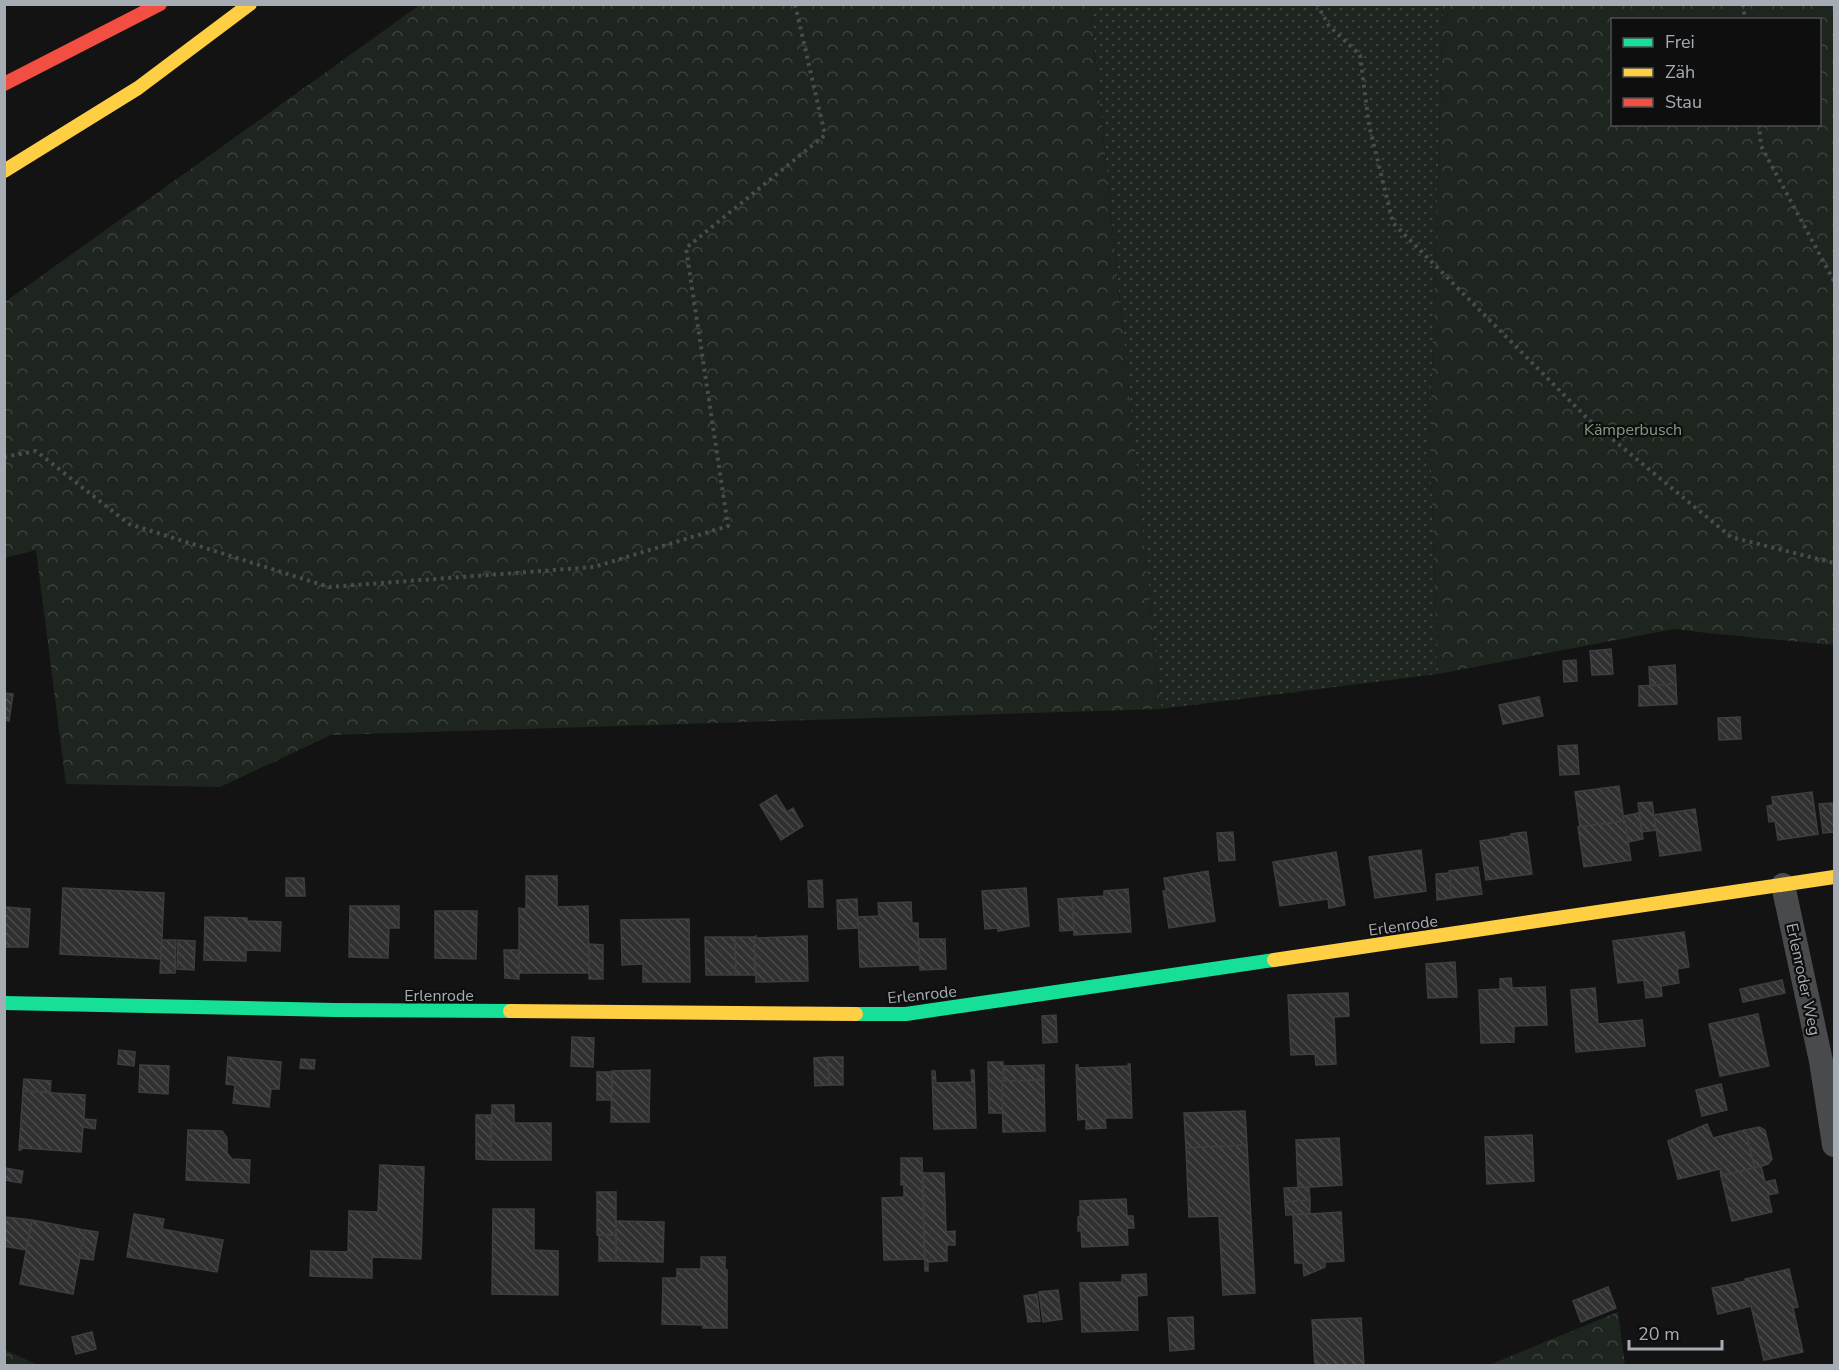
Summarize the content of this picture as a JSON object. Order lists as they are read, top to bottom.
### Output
{
  "streets": {
    "main road": ["Erlenrode"],
    "street": ["Erlenroder Weg"]
  },
  "crossings": [
    ["Erlenrode", "Erlenroder Weg"]
  ],
  "parks": ["Kämperbusch"],
  "legend": ["Frei", "Zäh", "Stau"],
  "scale_bar": "20 m"
}
